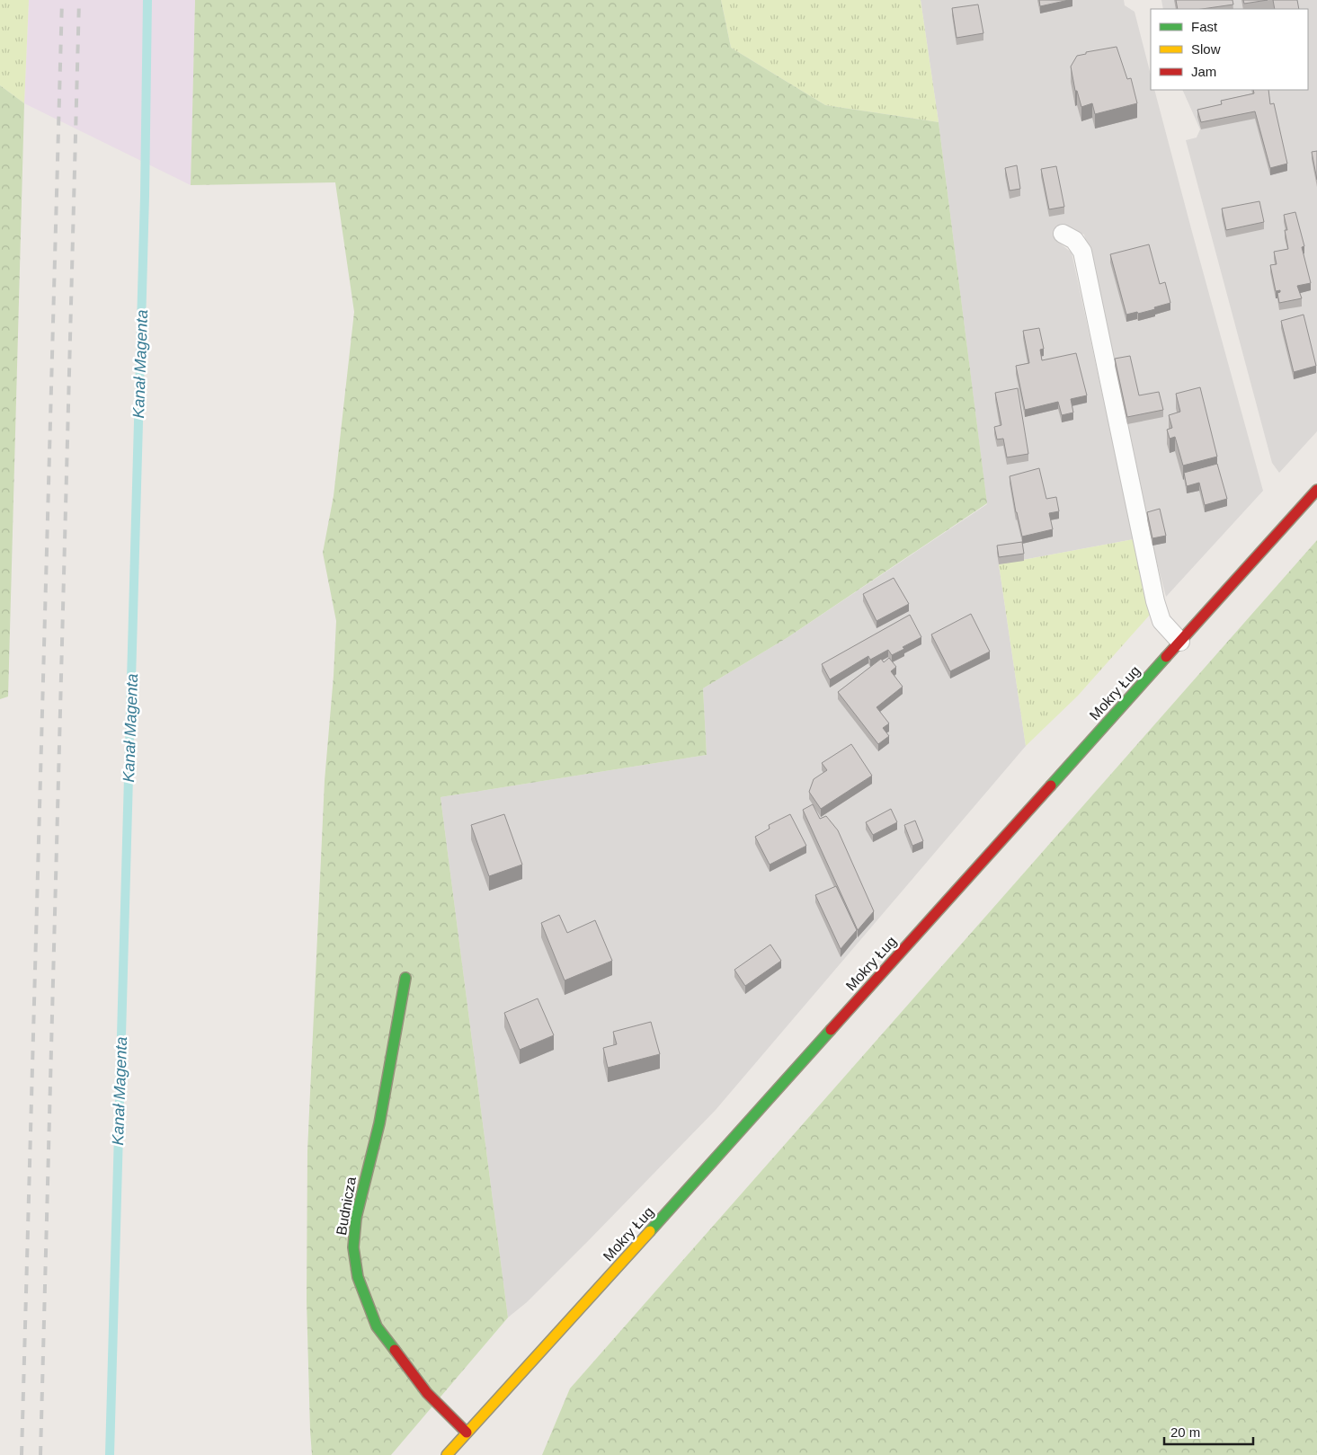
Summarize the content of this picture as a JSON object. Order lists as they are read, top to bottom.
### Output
{
  "streets": {
    "street": ["Mokry Ług", "Budnicza"]
  },
  "crossings": [
    ["Mokry Ług", "Budnicza"]
  ],
  "water": ["Kanał Magenta"],
  "legend": ["Fast", "Slow", "Jam"],
  "scale_bar": "20 m"
}
